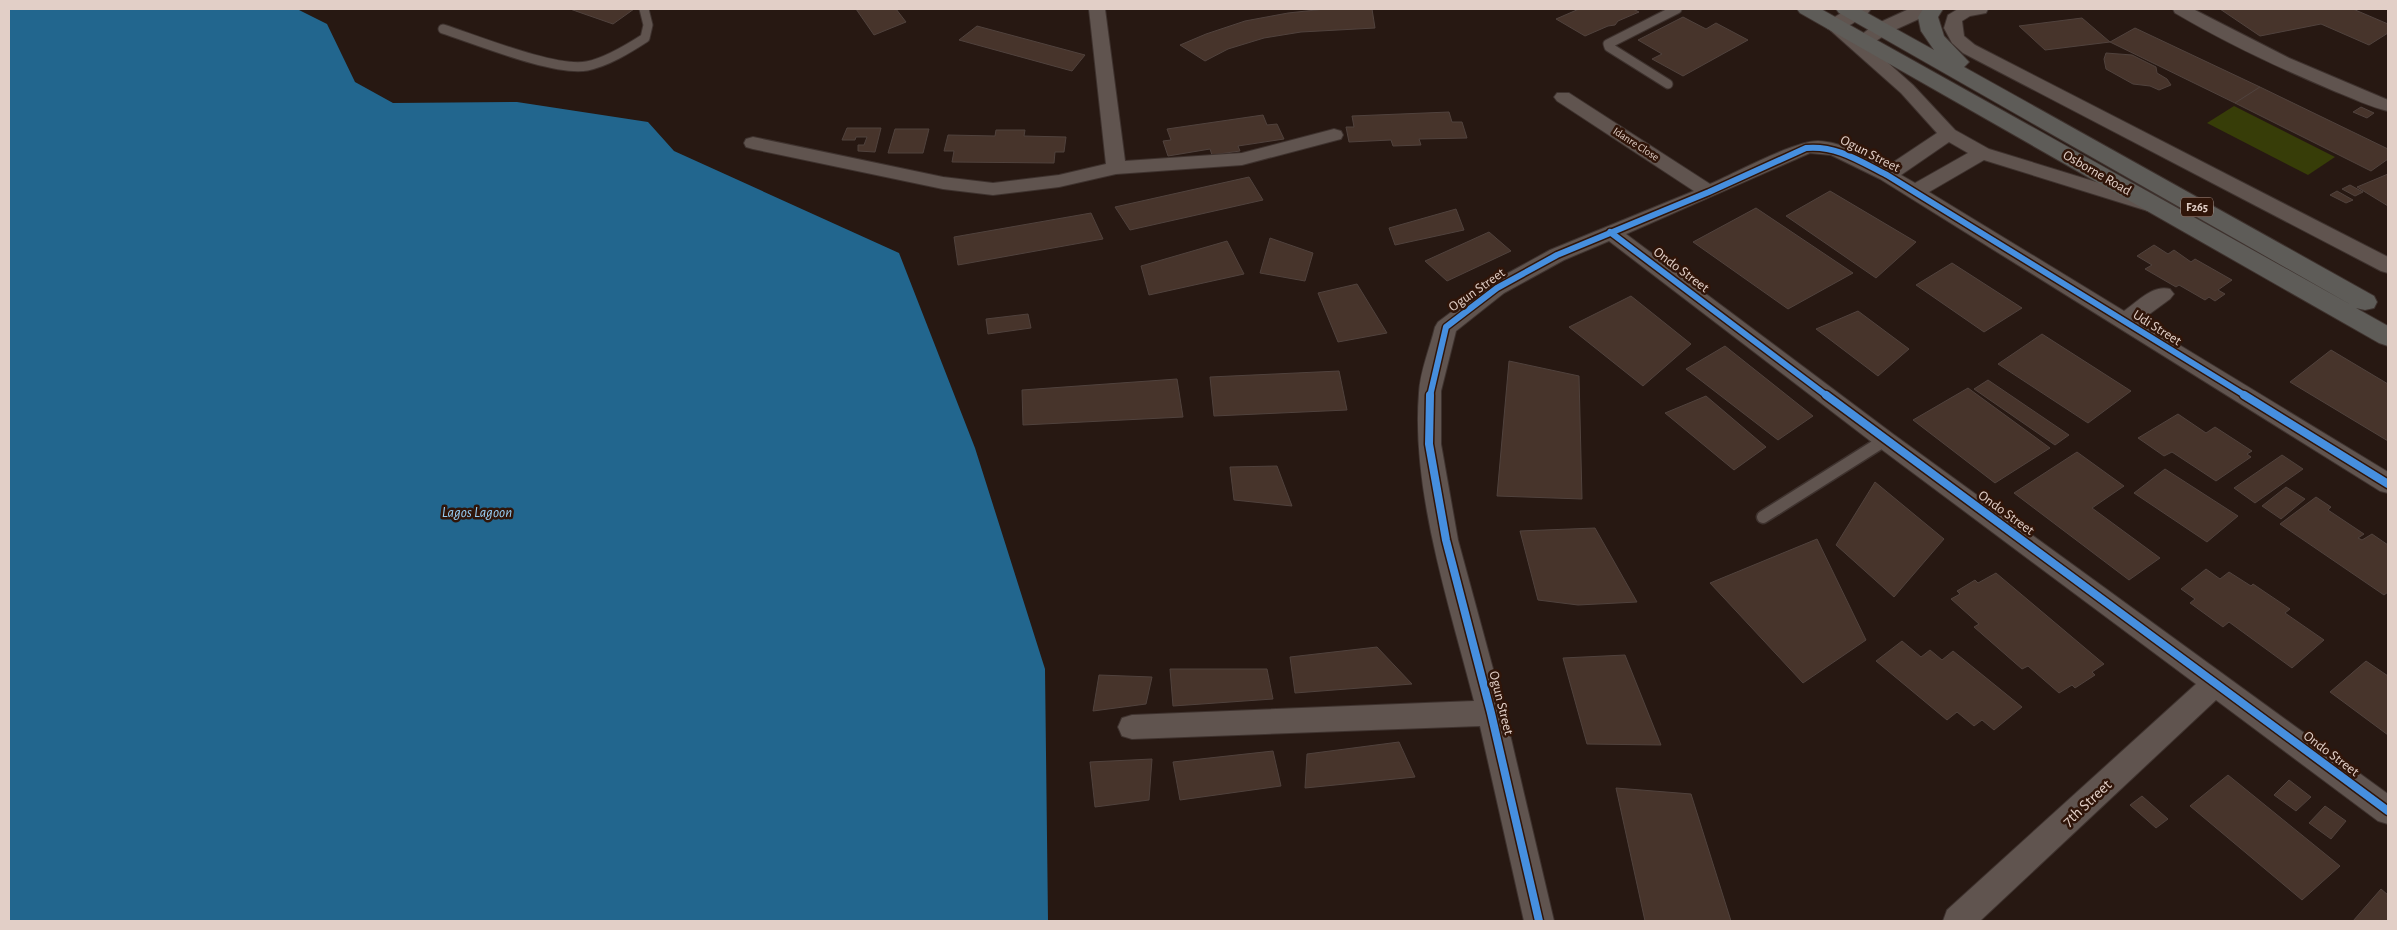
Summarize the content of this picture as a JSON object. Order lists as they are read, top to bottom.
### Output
{
  "streets": {
    "main road": ["Osborne Road", "F265"],
    "street": [
      "Idanre Close",
      "Ogun Street",
      "Ondo Street",
      "Udi Street",
      "7th Street"
    ]
  },
  "crossings": [
    ["Idanre Close", "Ogun Street"],
    ["Ogun Street", "Ondo Street"],
    ["Ogun Street", "Udi Street"],
    ["Ondo Street", "7th Street"]
  ],
  "water": ["Lagos Lagoon"]
}
